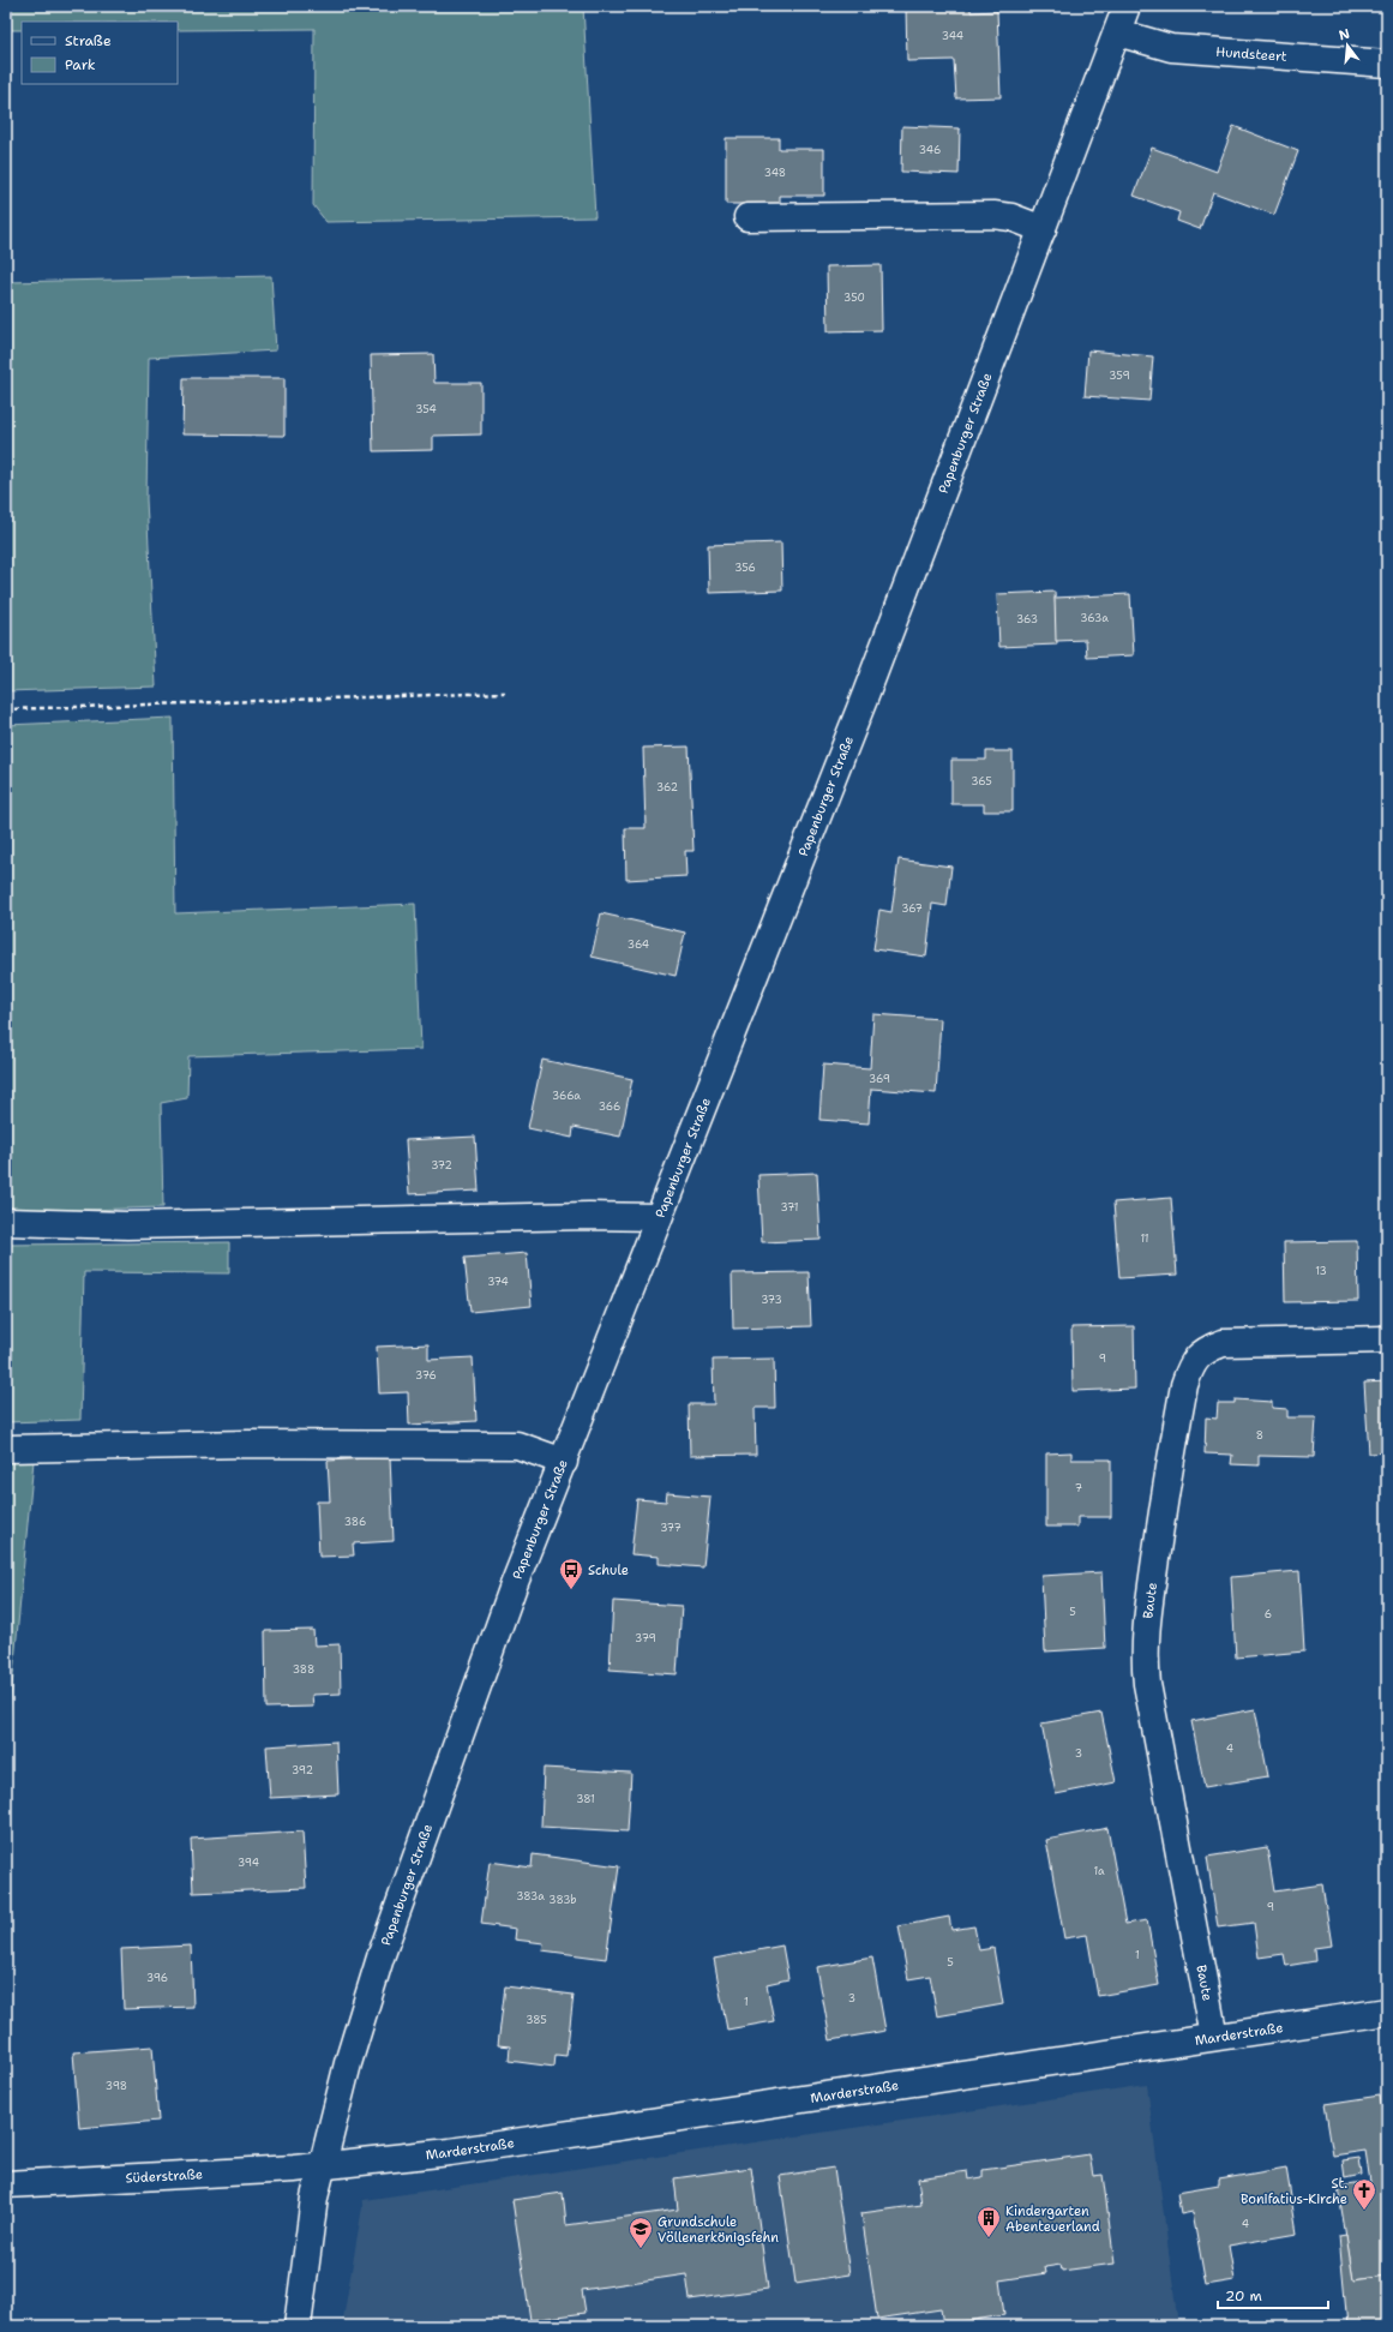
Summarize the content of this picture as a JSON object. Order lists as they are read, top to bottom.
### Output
{
  "streets": {
    "street": [
      "Hundsteert",
      "Papenburger Straße",
      "Baute",
      "Marderstraße",
      "Süderstraße"
    ]
  },
  "crossings": [
    ["Hundsteert", "Papenburger Straße"],
    ["Papenburger Straße", "Marderstraße"],
    ["Papenburger Straße", "Süderstraße"],
    ["Baute", "Marderstraße"],
    ["Marderstraße", "Süderstraße"]
  ],
  "places": {
    "bus stop": ["Schule"],
    "church": ["St. Bonifatius-Kirche"],
    "building": ["Kindergarten Abenteuerland"],
    "school or university": ["Grundschule Völlenerkönigsfehn"]
  },
  "house_numbers": [
    "344",
    "346",
    "348",
    "350",
    "359",
    "354",
    "356",
    "363a",
    "363",
    "365",
    "362",
    "367",
    "364",
    "369",
    "366a",
    "366",
    "372",
    "371",
    "11",
    "13",
    "374",
    "373",
    "9",
    "376",
    "8",
    "7",
    "386",
    "377",
    "5",
    "6",
    "379",
    "388",
    "4",
    "3",
    "392",
    "381",
    "394",
    "1a",
    "383a",
    "383b",
    "9",
    "1",
    "5",
    "396",
    "3",
    "1",
    "385",
    "398",
    "4"
  ],
  "legend": ["Straße", "Park"],
  "scale_bar": "20 m",
  "north": "top"
}
